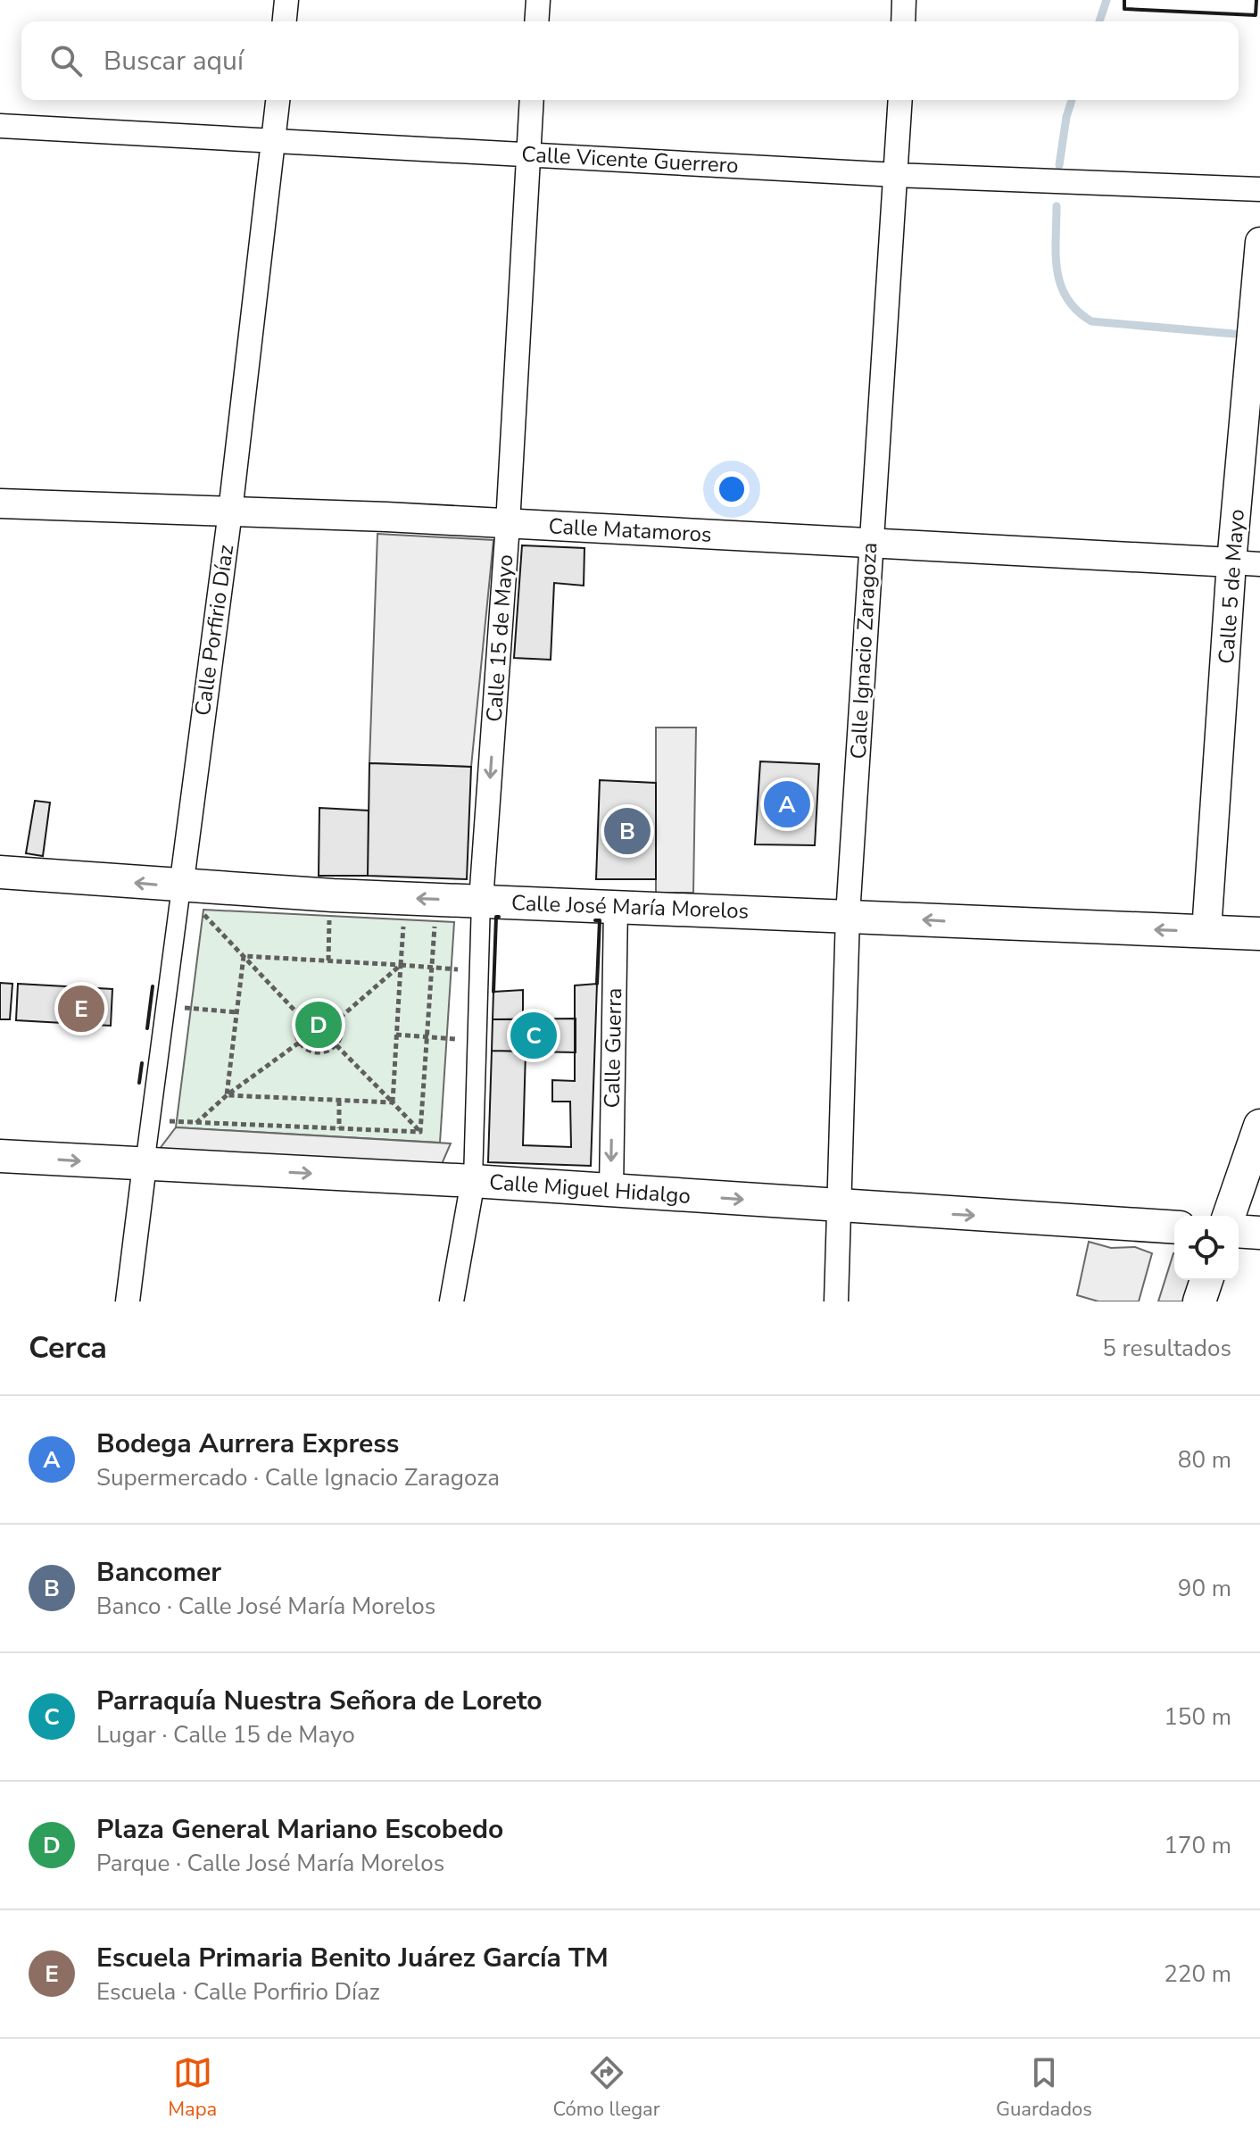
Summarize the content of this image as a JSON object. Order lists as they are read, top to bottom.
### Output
{
  "streets": {
    "main road": ["Calle José María Morelos", "Calle Miguel Hidalgo"],
    "street": [
      "Calle Vicente Guerrero",
      "Calle Matamoros",
      "Calle 5 de Mayo",
      "Calle Porfirio Díaz",
      "Calle 15 de Mayo",
      "Calle Ignacio Zaragoza",
      "Calle Guerra"
    ]
  },
  "crossings": [
    ["Calle Vicente Guerrero", "Calle Porfirio Díaz"],
    ["Calle Vicente Guerrero", "Calle 15 de Mayo"],
    ["Calle Vicente Guerrero", "Calle Ignacio Zaragoza"],
    ["Calle Matamoros", "Calle 5 de Mayo"],
    ["Calle Matamoros", "Calle Porfirio Díaz"],
    ["Calle Matamoros", "Calle 15 de Mayo"],
    ["Calle Matamoros", "Calle Ignacio Zaragoza"],
    ["Calle 5 de Mayo", "Calle José María Morelos"],
    ["Calle Porfirio Díaz", "Calle José María Morelos"],
    ["Calle Porfirio Díaz", "Calle Miguel Hidalgo"],
    ["Calle 15 de Mayo", "Calle José María Morelos"],
    ["Calle 15 de Mayo", "Calle Miguel Hidalgo"],
    ["Calle Ignacio Zaragoza", "Calle José María Morelos"],
    ["Calle Ignacio Zaragoza", "Calle Miguel Hidalgo"],
    ["Calle José María Morelos", "Calle Guerra"],
    ["Calle Guerra", "Calle Miguel Hidalgo"]
  ],
  "one_way": ["Calle José María Morelos", "Calle Guerra", "Calle Miguel Hidalgo"],
  "page": {
    "search": "Buscar aquí",
    "pins": [
      "A",
      "B",
      "E",
      "D",
      "C"
    ],
    "heading": ["Cerca", "5 resultados"],
    "list": [
      {
        "mark": "A",
        "name": "Bodega Aurrera Express",
        "note": "Supermercado · Calle Ignacio Zaragoza",
        "value": "80 m"
      },
      {
        "mark": "B",
        "name": "Bancomer",
        "note": "Banco · Calle José María Morelos",
        "value": "90 m"
      },
      {
        "mark": "C",
        "name": "Parraquía Nuestra Señora de Loreto",
        "note": "Lugar · Calle 15 de Mayo",
        "value": "150 m"
      },
      {
        "mark": "D",
        "name": "Plaza General Mariano Escobedo",
        "note": "Parque · Calle José María Morelos",
        "value": "170 m"
      },
      {
        "mark": "E",
        "name": "Escuela Primaria Benito Juárez García TM",
        "note": "Escuela · Calle Porfirio Díaz",
        "value": "220 m"
      }
    ],
    "nav": ["Mapa", "Cómo llegar", "Guardados"]
  }
}
